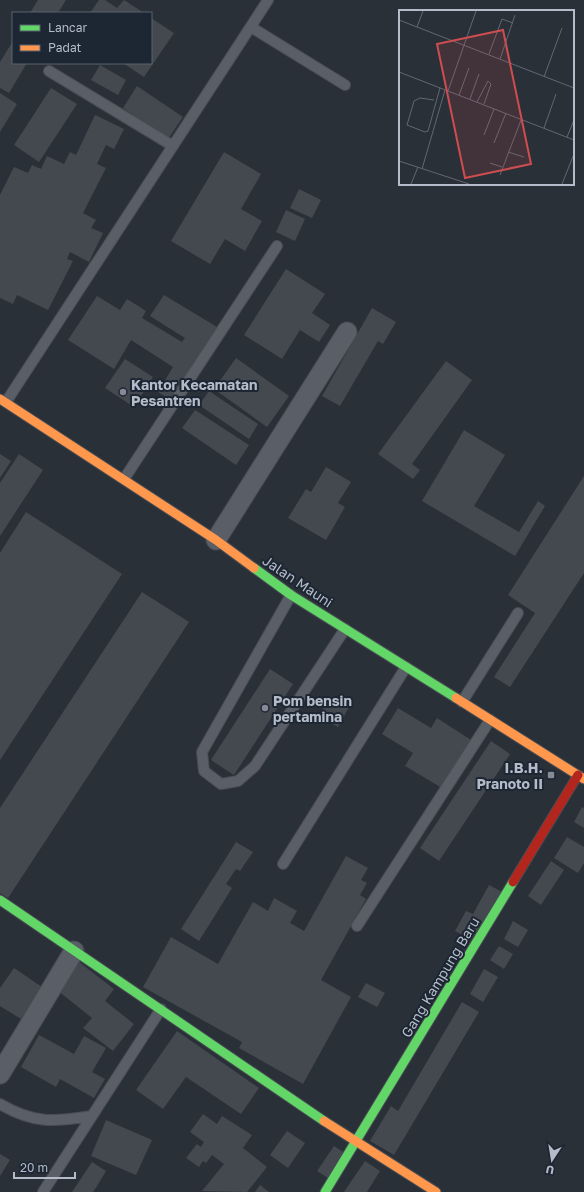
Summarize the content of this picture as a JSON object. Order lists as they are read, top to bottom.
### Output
{
  "streets": {
    "street": ["Jalan Mauni", "Gang Kampung Baru"]
  },
  "crossings": [
    ["Jalan Mauni", "Gang Kampung Baru"]
  ],
  "places": {
    "other": ["Kantor Kecamatan Pesantren", "Pom bensin pertamina"],
    "transit": ["I.B.H. Pranoto II"]
  },
  "legend": ["Lancar", "Padat"],
  "scale_bar": "20 m",
  "north": "bottom"
}
